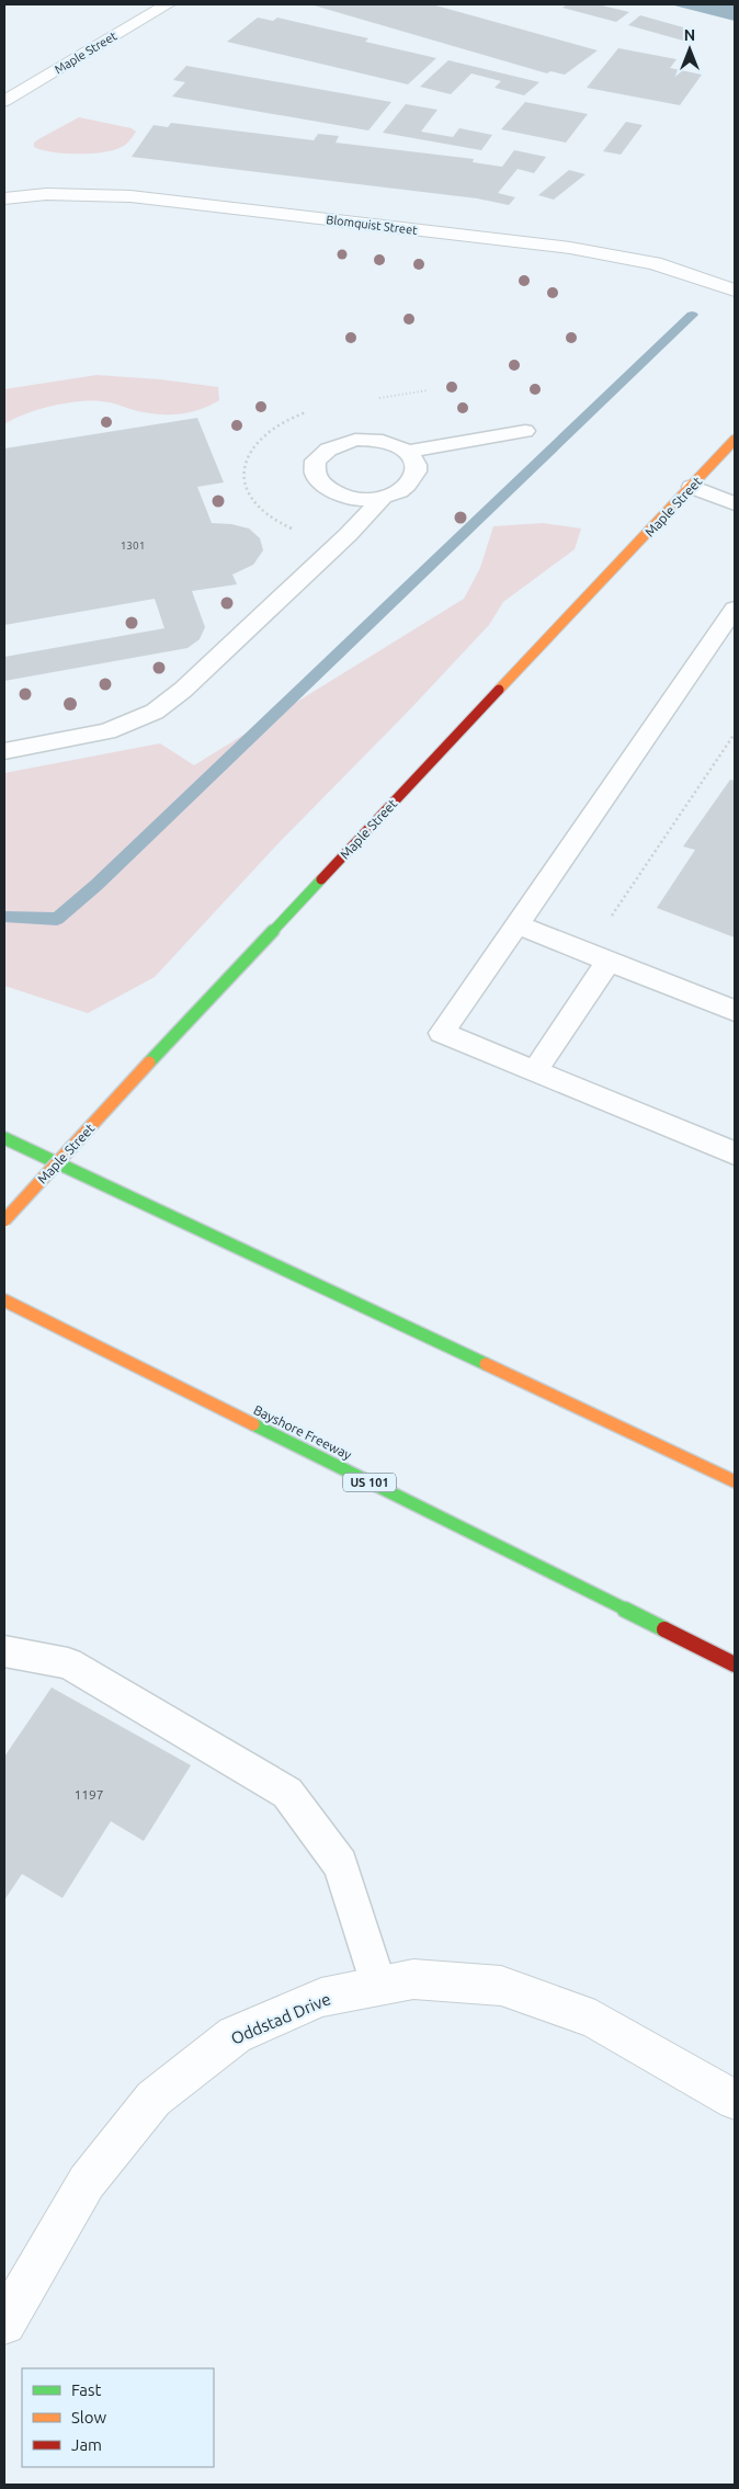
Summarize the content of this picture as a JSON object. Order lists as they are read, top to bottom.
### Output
{
  "streets": {
    "main road": ["Maple Street", "Bayshore Freeway", "US 101"],
    "street": ["Blomquist Street", "Oddstad Drive"]
  },
  "house_numbers": ["1301", "1197"],
  "legend": ["Fast", "Slow", "Jam"],
  "north": "top"
}
